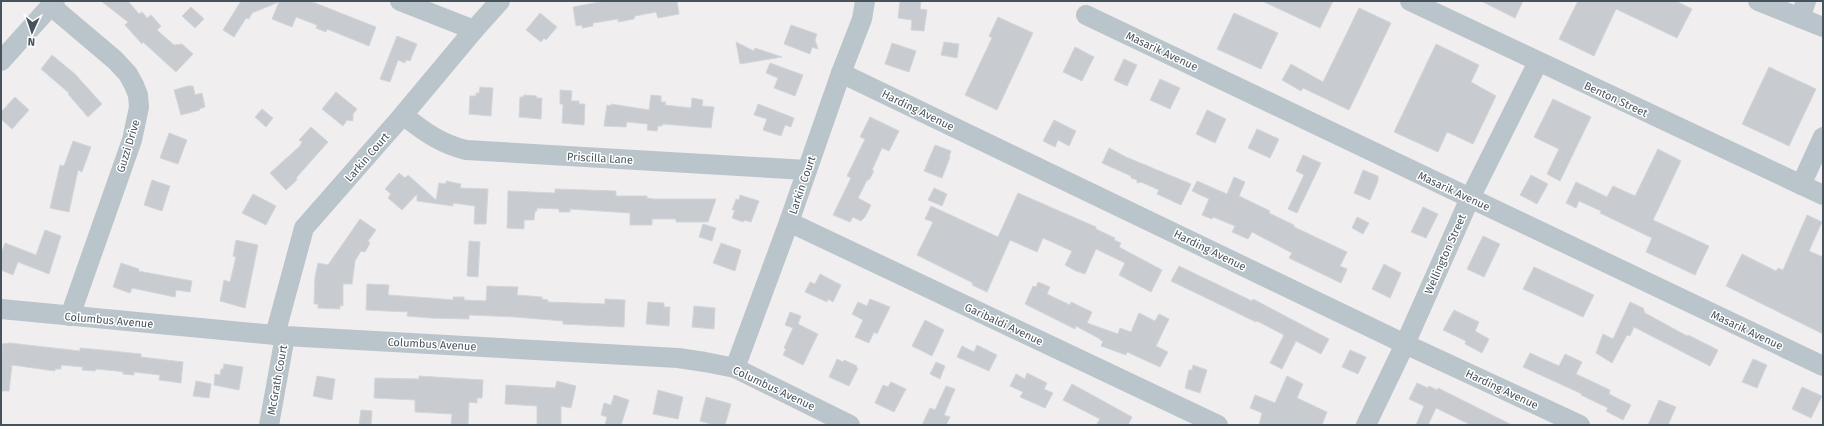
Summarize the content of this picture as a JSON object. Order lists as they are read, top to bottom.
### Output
{
  "streets": {
    "street": [
      "Masarik Avenue",
      "Benton Street",
      "Harding Avenue",
      "Guzzi Drive",
      "Larkin Court",
      "Priscilla Lane",
      "Wellington Street",
      "Columbus Avenue",
      "Garibaldi Avenue",
      "McGrath Court"
    ]
  },
  "crossings": [
    ["Masarik Avenue", "Wellington Street"],
    ["Benton Street", "Wellington Street"],
    ["Harding Avenue", "Larkin Court"],
    ["Harding Avenue", "Wellington Street"],
    ["Guzzi Drive", "Columbus Avenue"],
    ["Larkin Court", "Priscilla Lane"],
    ["Larkin Court", "Columbus Avenue"],
    ["Larkin Court", "Garibaldi Avenue"],
    ["Larkin Court", "McGrath Court"],
    ["Columbus Avenue", "McGrath Court"]
  ],
  "north": "bottom"
}
